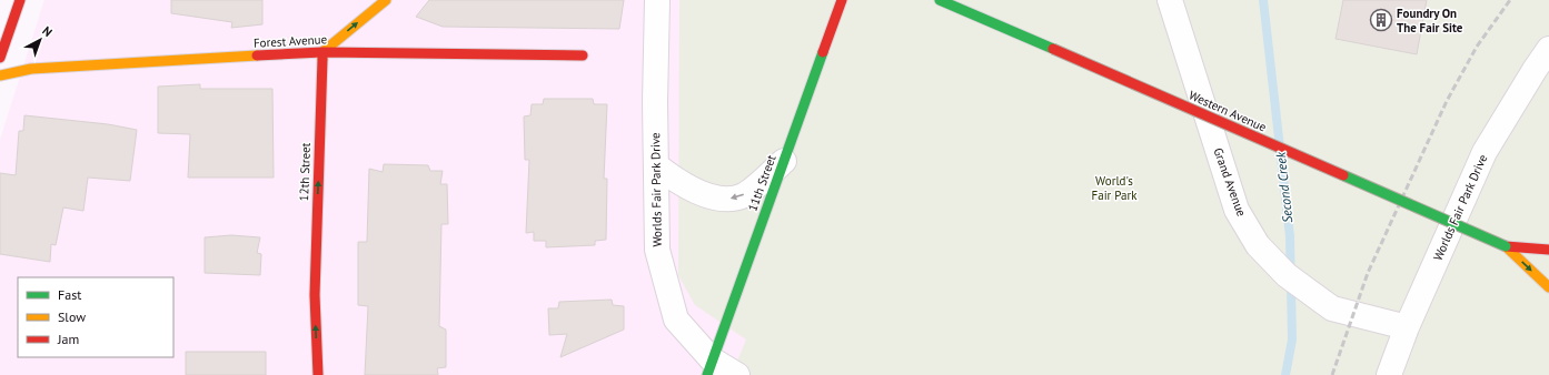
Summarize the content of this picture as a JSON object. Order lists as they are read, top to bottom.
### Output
{
  "streets": {
    "street": [
      "Forest Avenue",
      "Western Avenue",
      "12th Street",
      "Grand Avenue",
      "11th Street",
      "Worlds Fair Park Drive"
    ]
  },
  "crossings": [
    ["Forest Avenue", "12th Street"],
    ["Grand Avenue", "Worlds Fair Park Drive"],
    ["11th Street", "Worlds Fair Park Drive"]
  ],
  "one_way": ["12th Street"],
  "water": ["Second Creek"],
  "parks": ["World's Fair Park"],
  "places": {
    "building": ["Foundry On The Fair Site"]
  },
  "legend": ["Fast", "Slow", "Jam"],
  "north": "top right"
}
